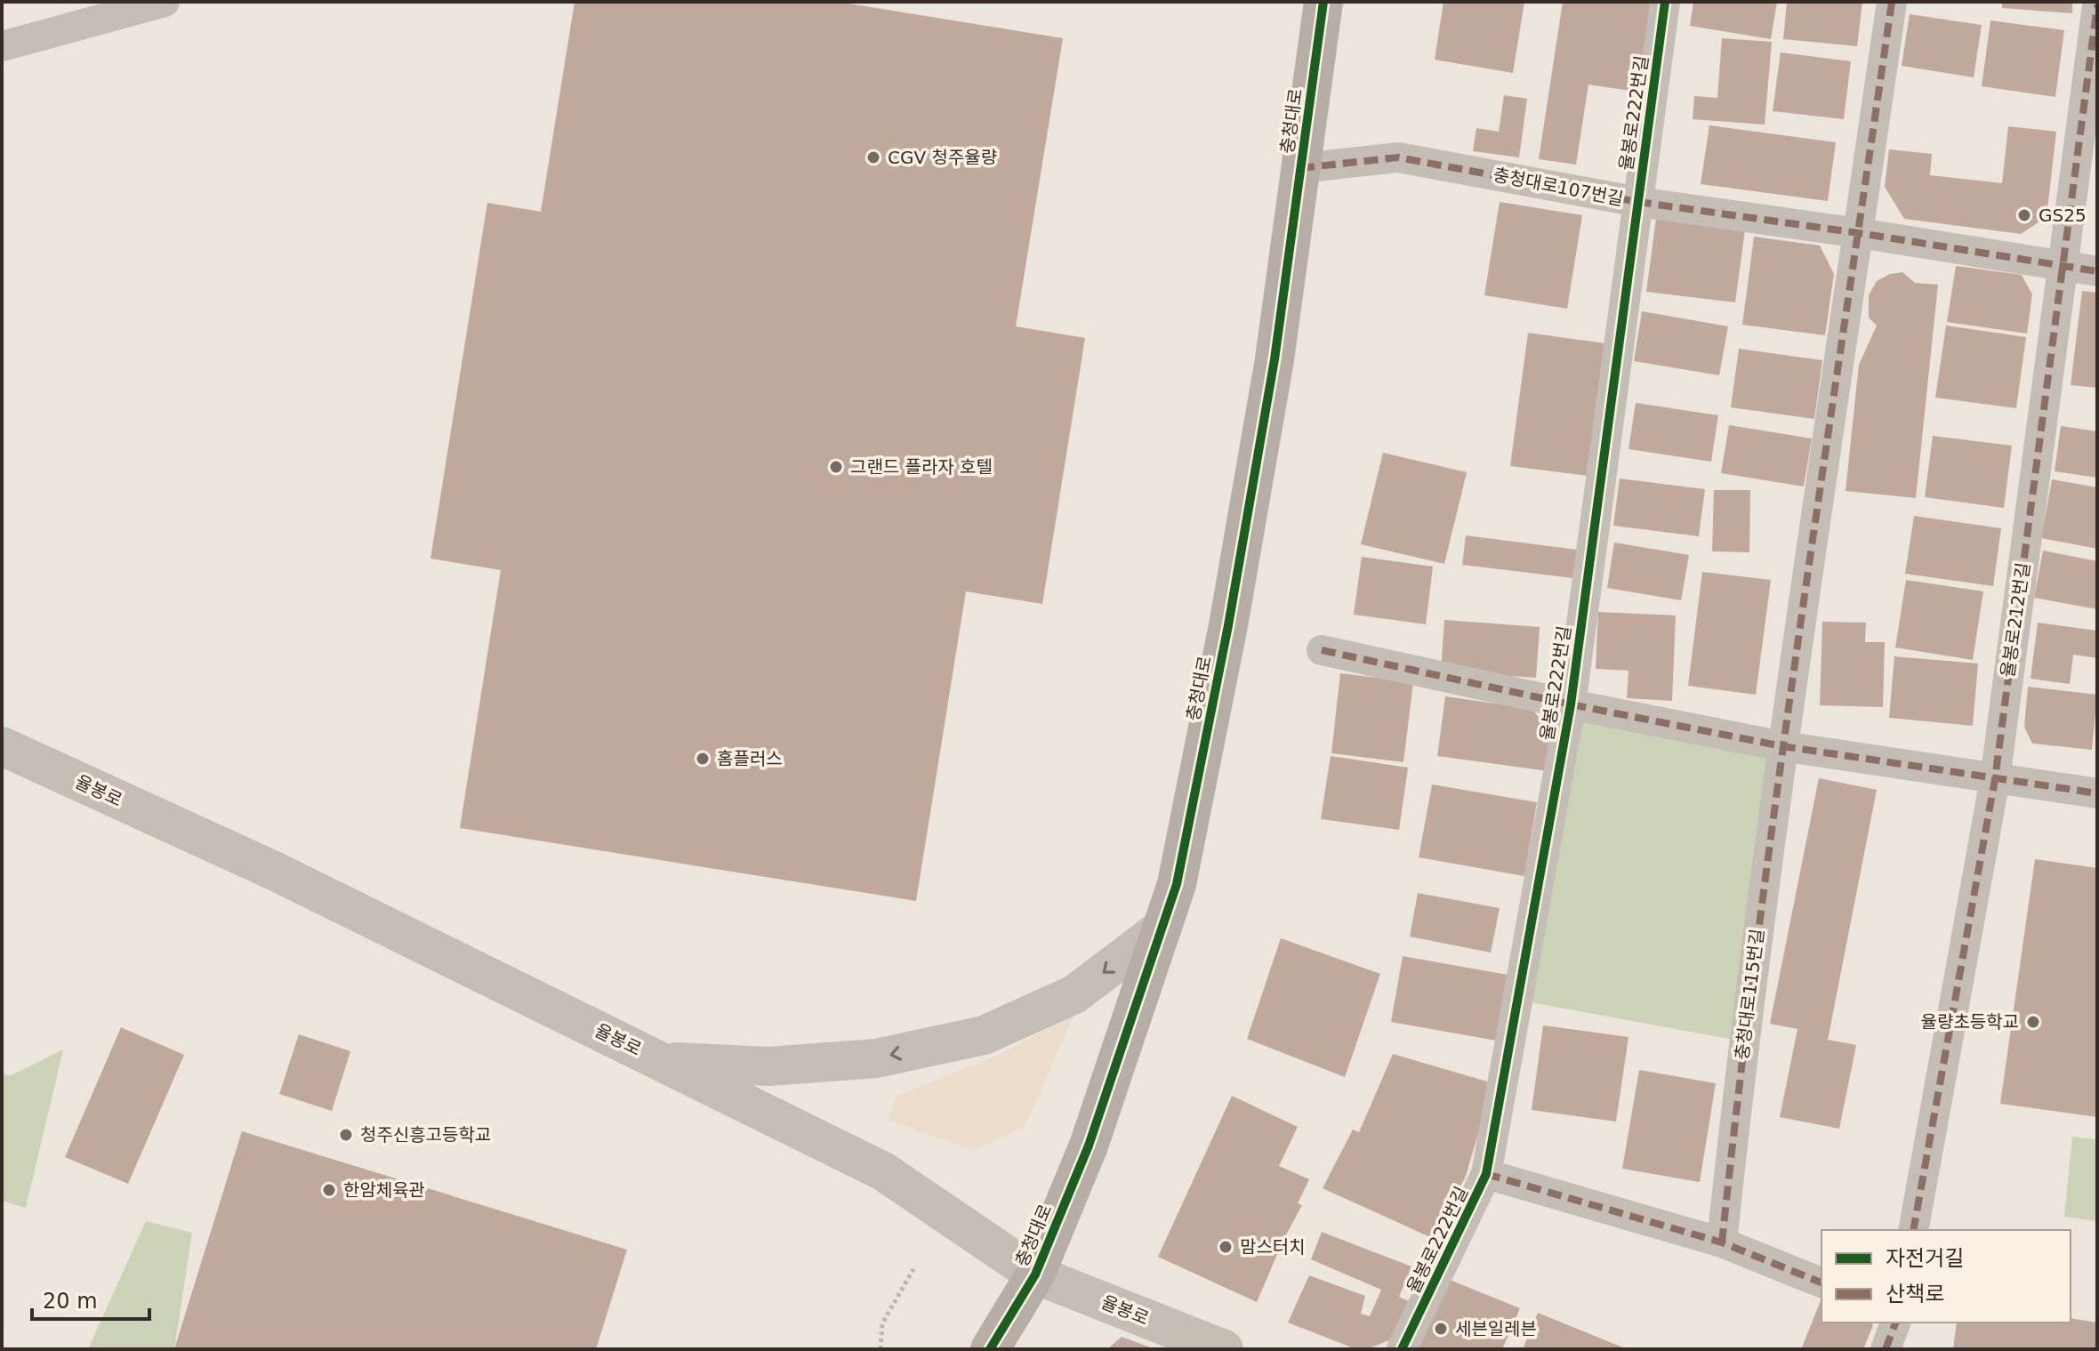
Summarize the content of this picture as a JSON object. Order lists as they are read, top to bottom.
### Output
{
  "streets": {
    "main road": ["충청대로"],
    "street": [
      "율봉로222번길",
      "충청대로107번길",
      "율봉로212번길",
      "율봉로",
      "충청대로115번길"
    ]
  },
  "crossings": [
    ["율봉로222번길", "충청대로107번길"],
    ["충청대로", "충청대로107번길"],
    ["충청대로", "율봉로"],
    ["충청대로107번길", "율봉로212번길"],
    ["충청대로107번길", "충청대로115번길"]
  ],
  "places": [
    "CGV 청주율량",
    "GS25",
    "그랜드 플라자 호텔",
    "홈플러스",
    "율량초등학교",
    "청주신흥고등학교",
    "한암체육관",
    "맘스터치",
    "세븐일레븐"
  ],
  "legend": ["자전거길", "산책로"],
  "scale_bar": "20 m"
}
